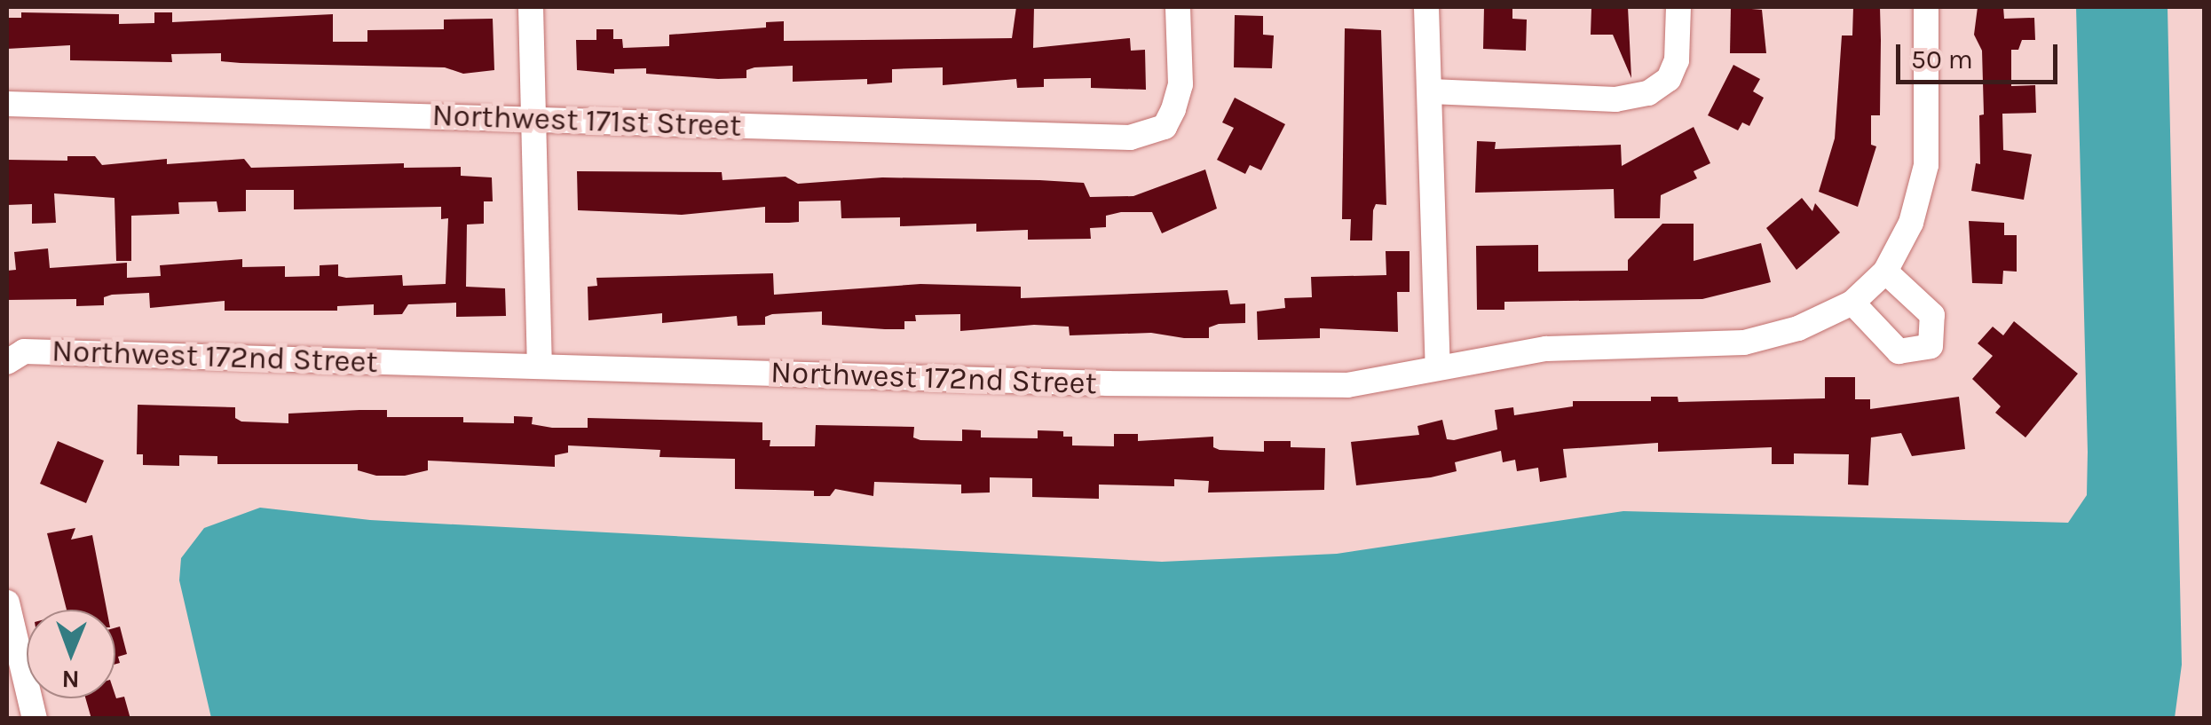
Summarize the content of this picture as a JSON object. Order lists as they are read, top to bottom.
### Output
{
  "streets": {
    "street": ["Northwest 171st Street", "Northwest 172nd Street"]
  },
  "scale_bar": "50 m",
  "north": "bottom"
}
